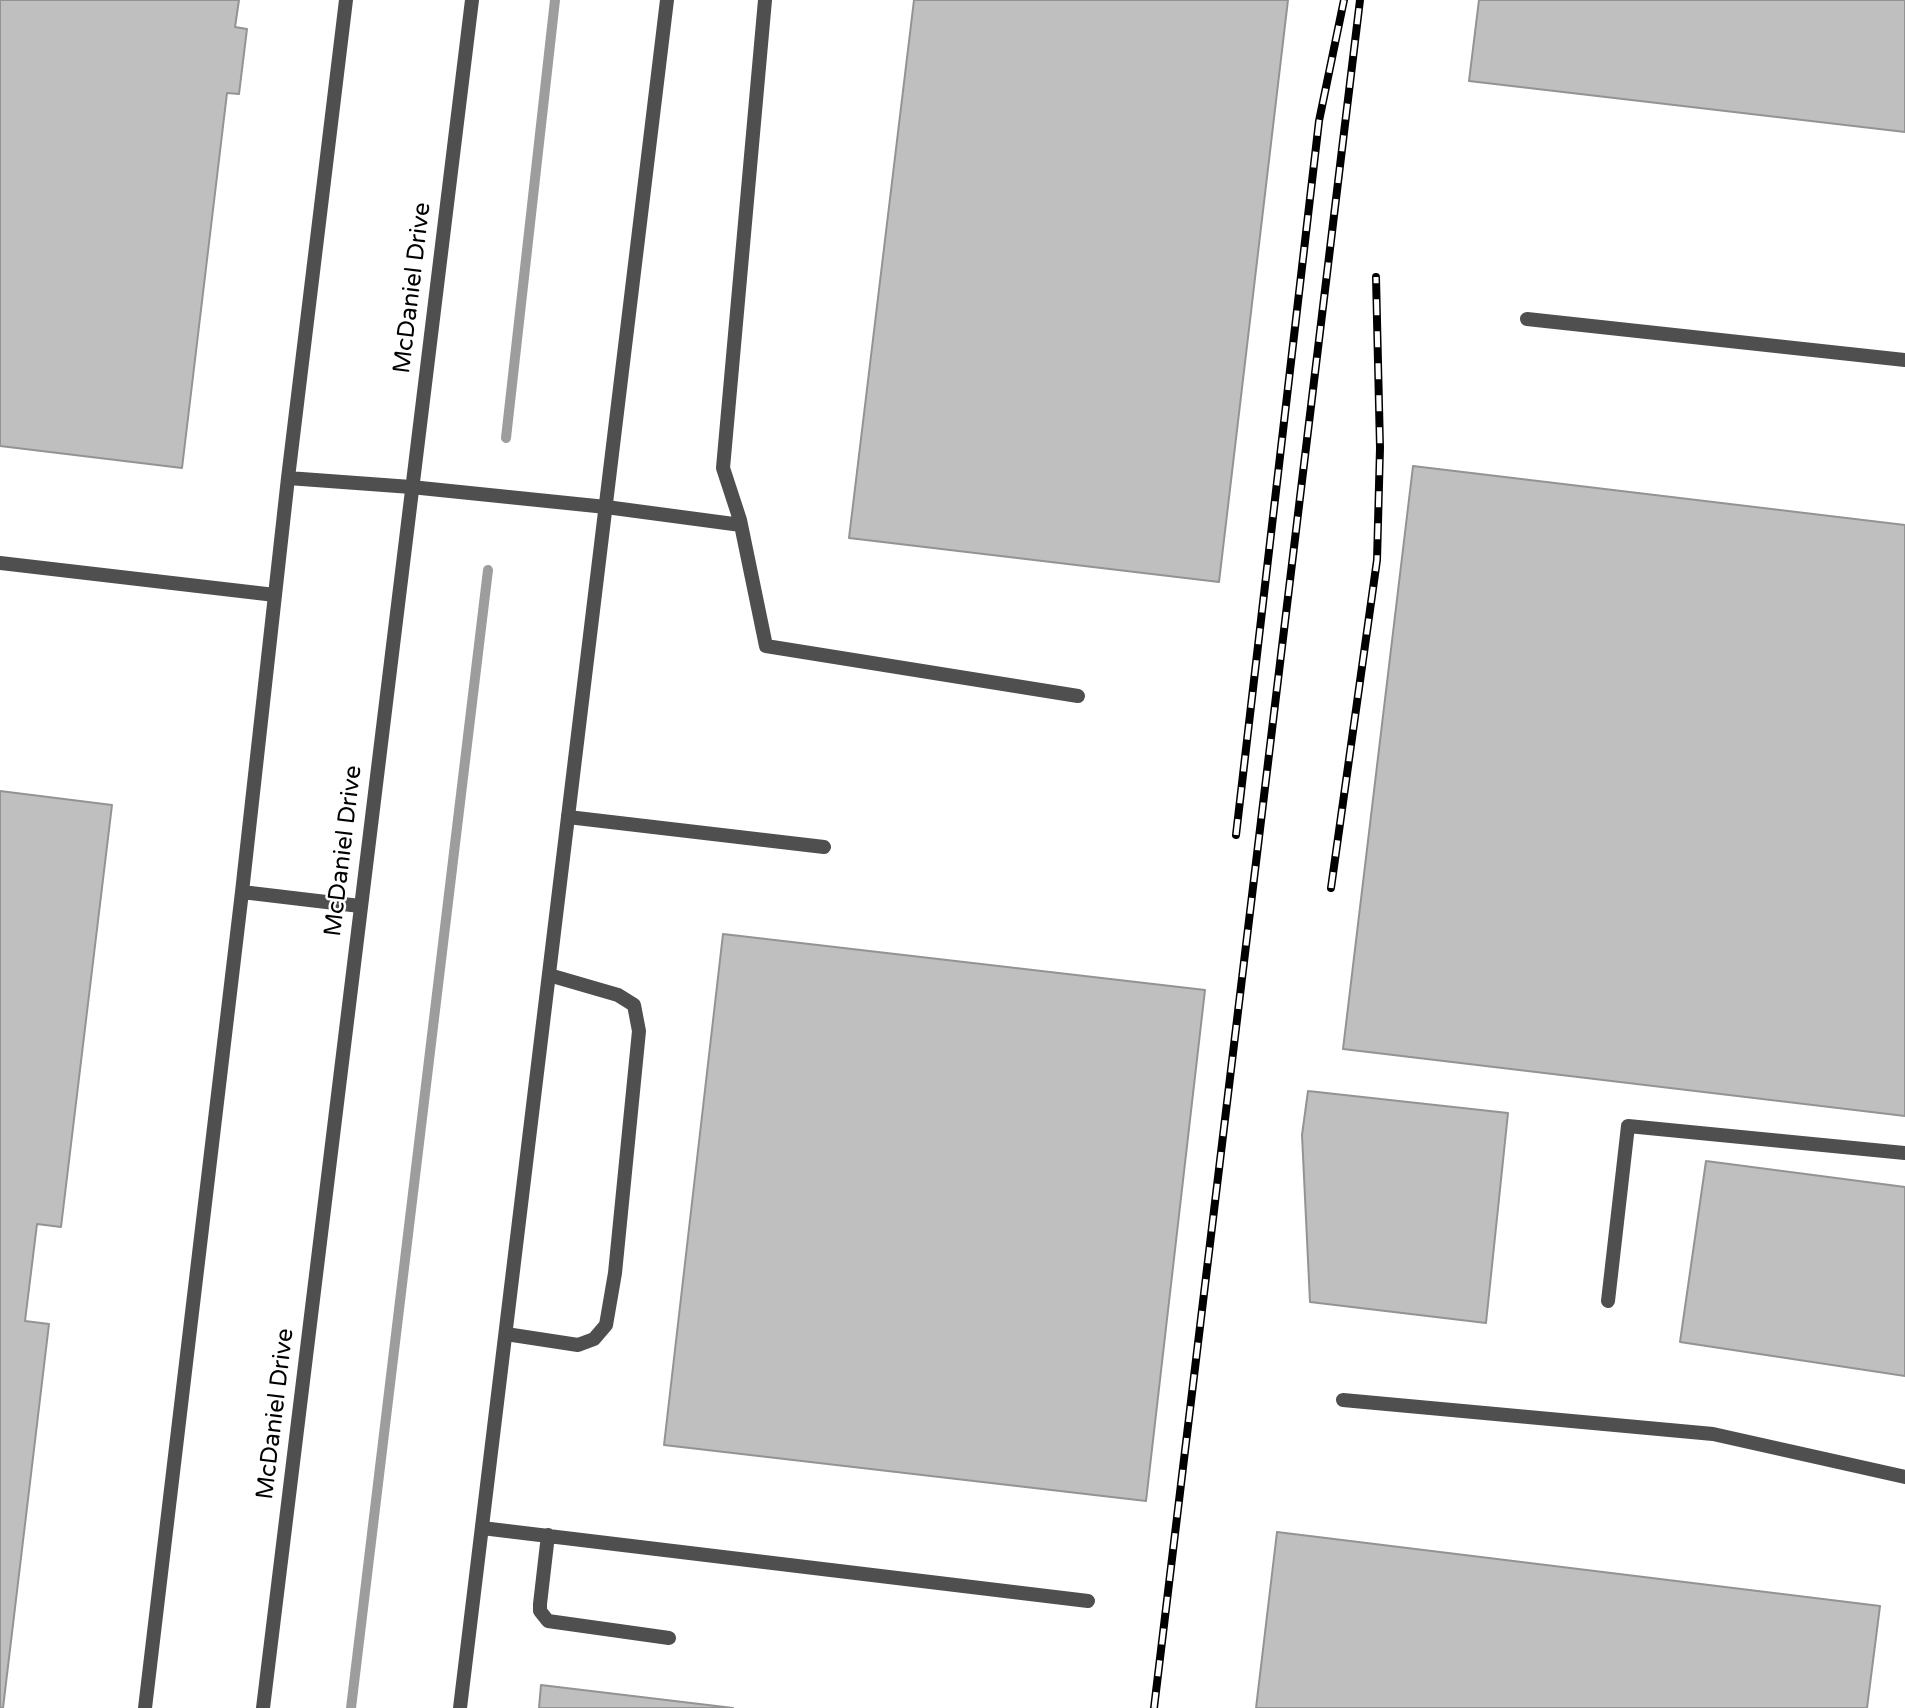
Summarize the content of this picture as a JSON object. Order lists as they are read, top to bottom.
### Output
{
  "streets": {
    "street": ["McDaniel Drive"]
  }
}
